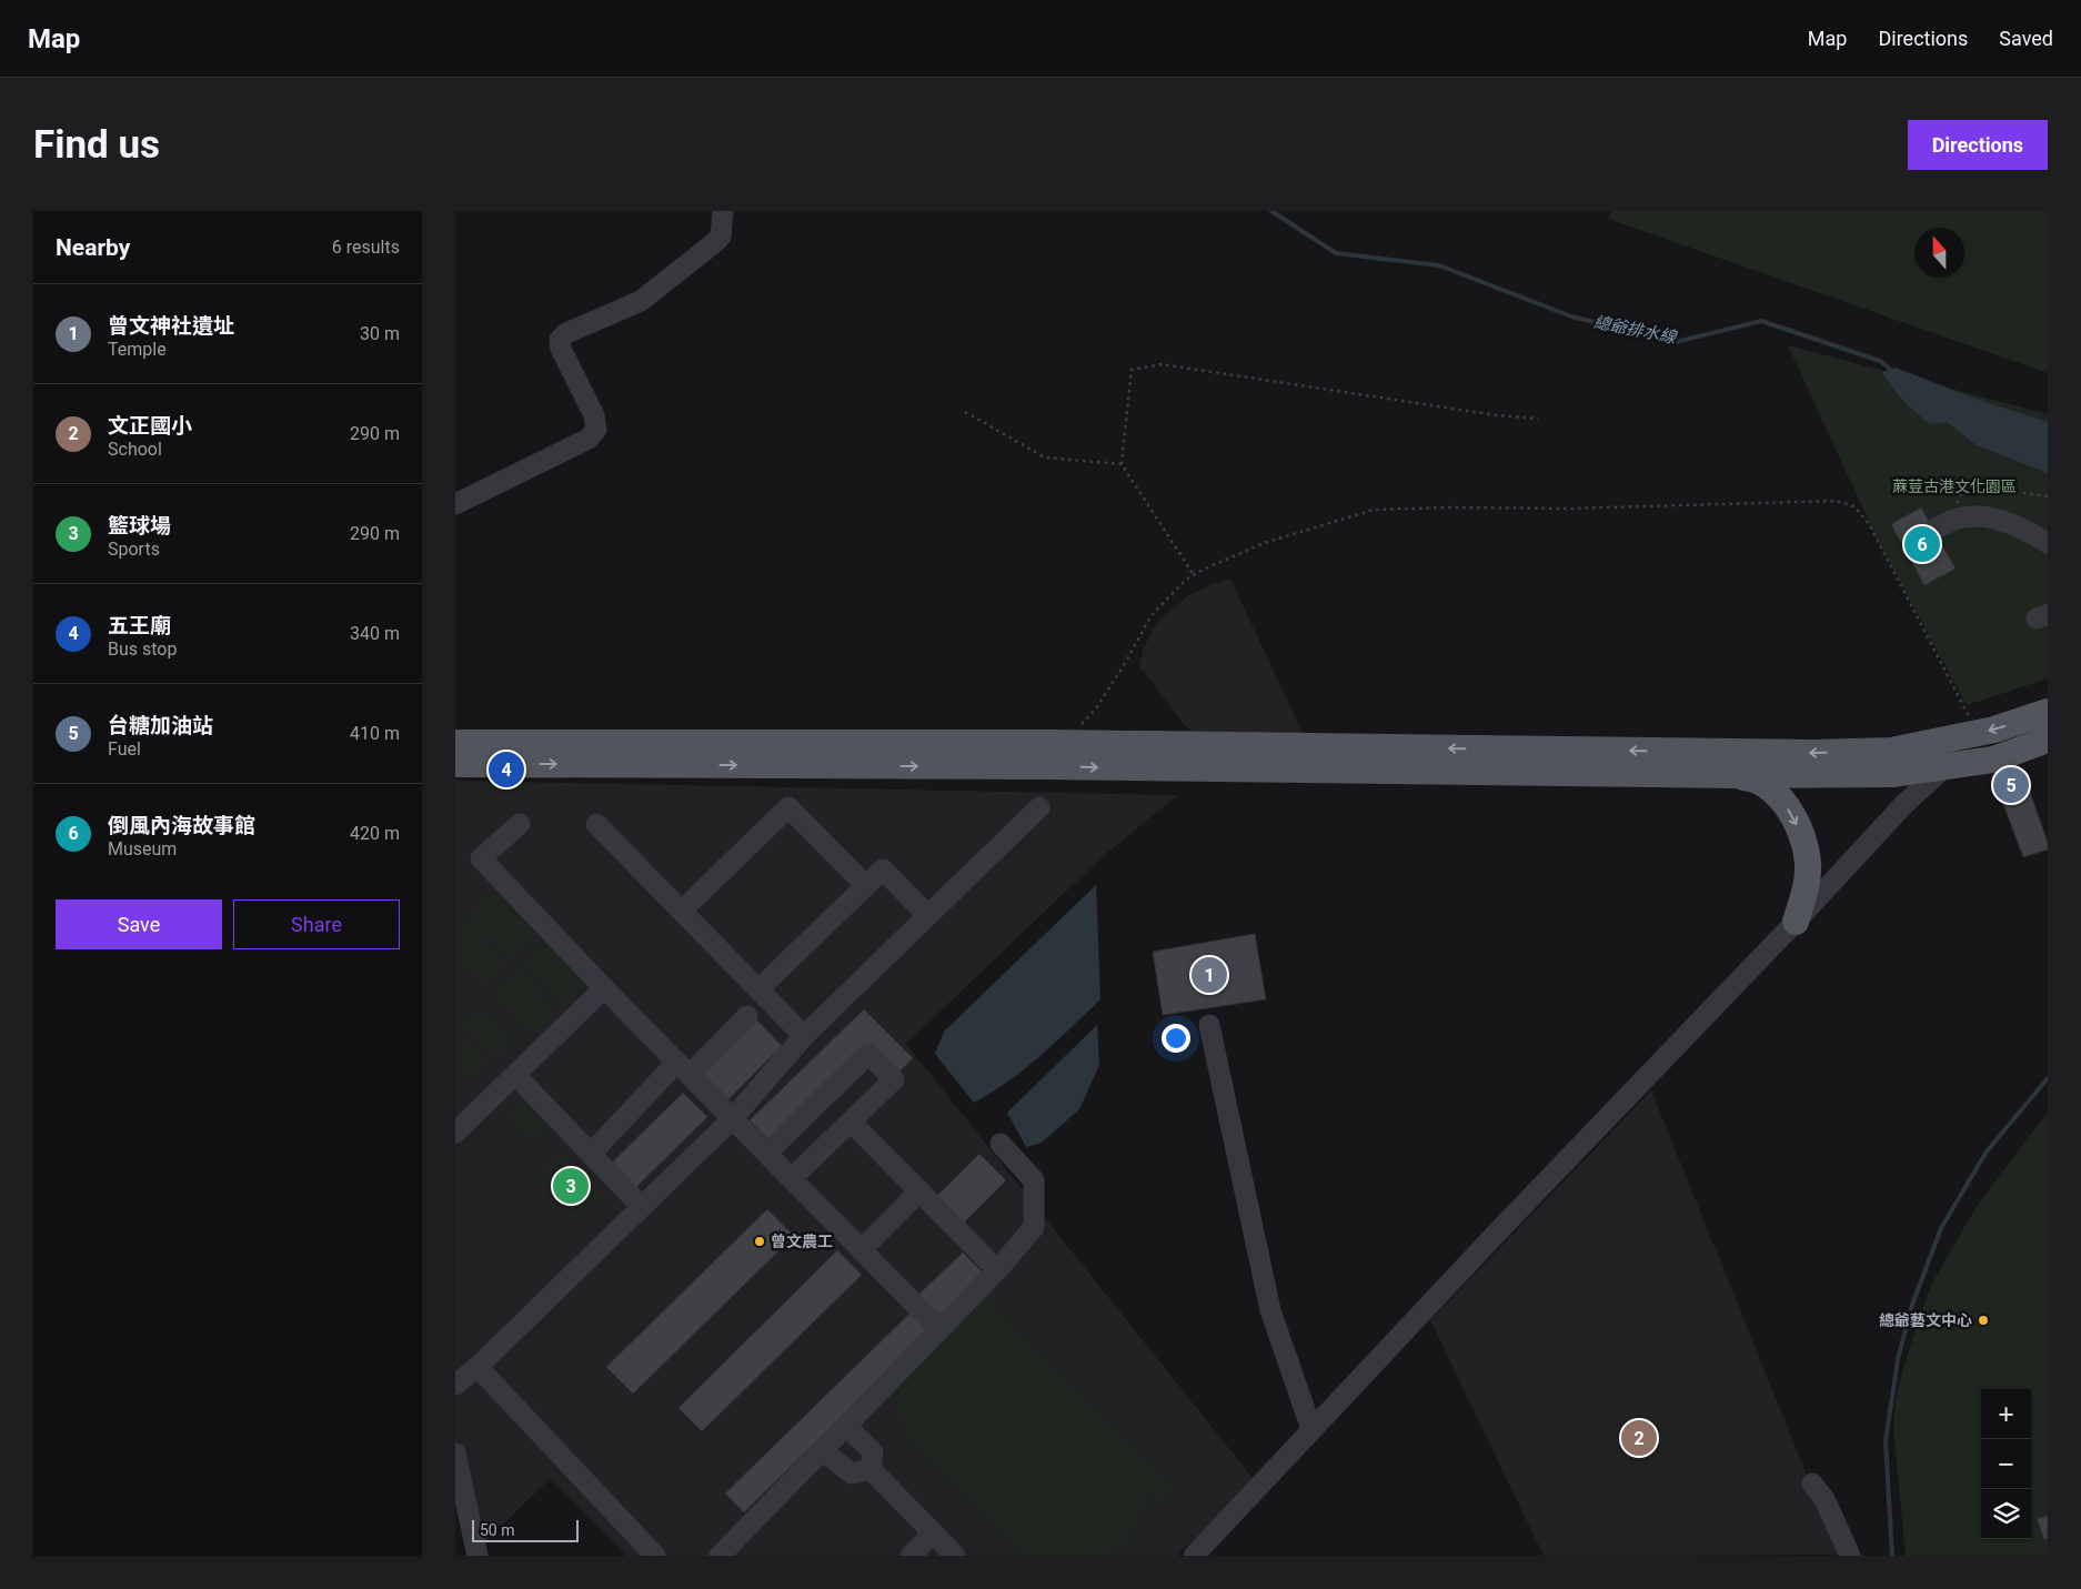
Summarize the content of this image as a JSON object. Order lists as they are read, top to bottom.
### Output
{
  "water": ["總爺排水線"],
  "parks": ["蔴荳古港文化園區"],
  "places": ["曾文農工", "總爺藝文中心"],
  "scale_bar": "50 m",
  "north": "top",
  "page": {
    "header": "Map",
    "nav": ["Map", "Directions", "Saved"],
    "buttons": [
      "Directions",
      ["Save", "Share"]
    ],
    "title": "Find us",
    "heading": ["Nearby", "6 results"],
    "list": [
      {
        "mark": "1",
        "name": "曾文神社遺址",
        "note": "Temple",
        "value": "30 m"
      },
      {
        "mark": "2",
        "name": "文正國小",
        "note": "School",
        "value": "290 m"
      },
      {
        "mark": "3",
        "name": "籃球場",
        "note": "Sports",
        "value": "290 m"
      },
      {
        "mark": "4",
        "name": "五王廟",
        "note": "Bus stop",
        "value": "340 m"
      },
      {
        "mark": "5",
        "name": "台糖加油站",
        "note": "Fuel",
        "value": "410 m"
      },
      {
        "mark": "6",
        "name": "倒風內海故事館",
        "note": "Museum",
        "value": "420 m"
      }
    ],
    "pins": [
      "6",
      "4",
      "5",
      "1",
      "3",
      "2"
    ],
    "map_buttons": ["+", "−"],
    "scale": "50 m"
  }
}
